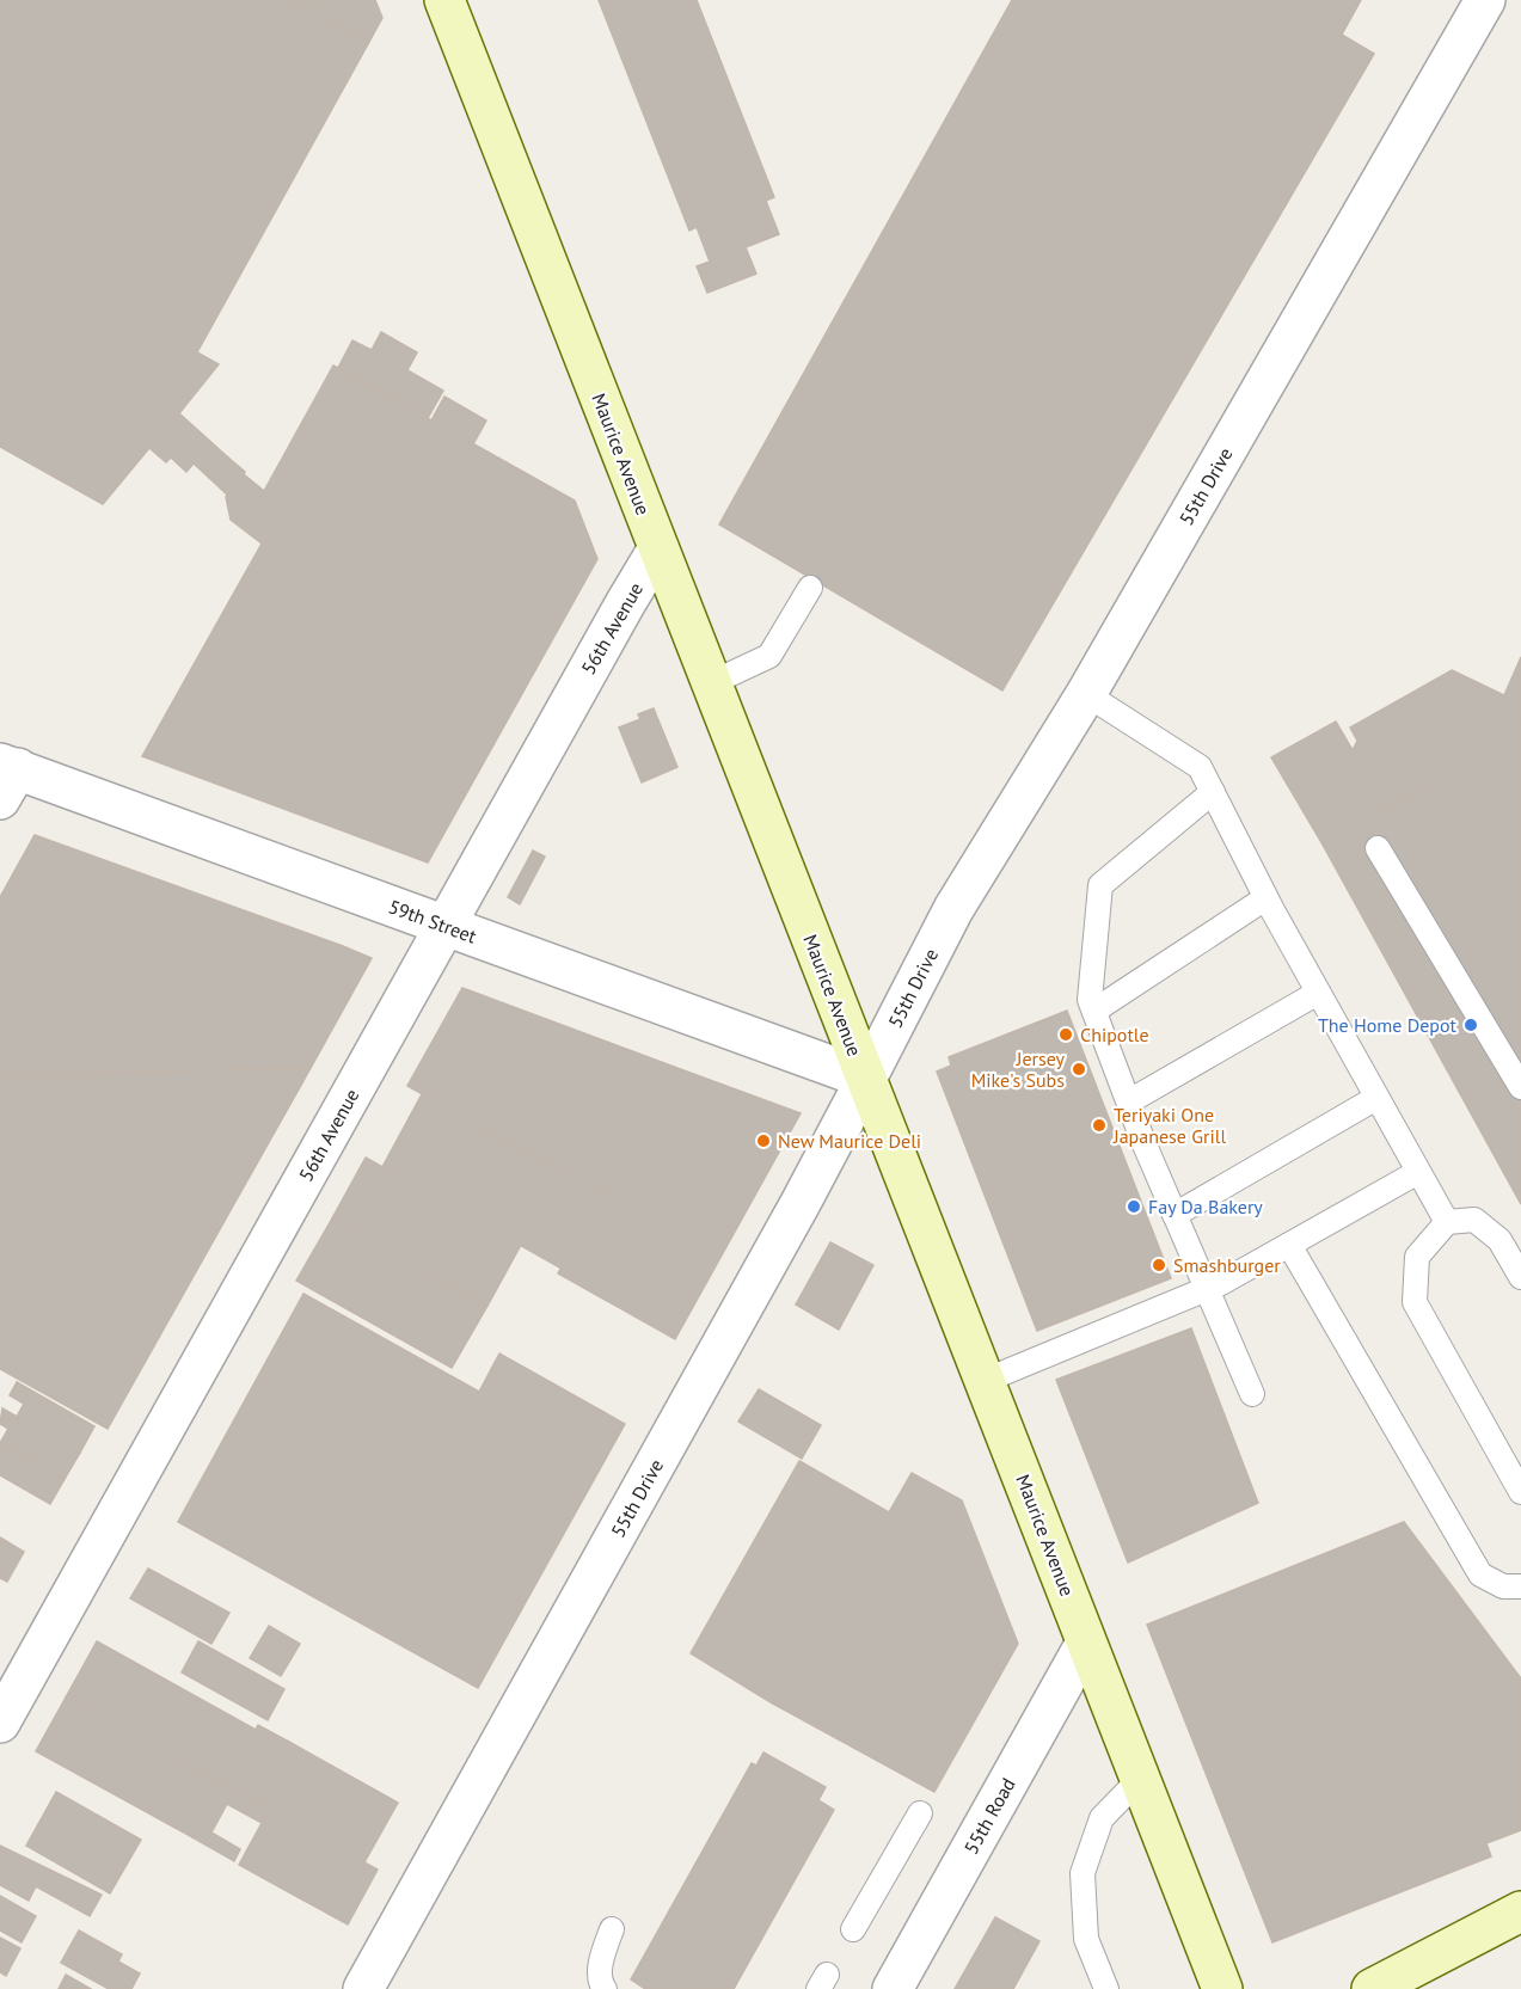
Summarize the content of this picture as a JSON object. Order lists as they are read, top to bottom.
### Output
{
  "streets": {
    "main road": ["Maurice Avenue"],
    "street": [
      "55th Drive",
      "56th Avenue",
      "59th Street",
      "55th Road"
    ]
  },
  "crossings": [
    ["Maurice Avenue", "55th Drive"],
    ["Maurice Avenue", "56th Avenue"],
    ["Maurice Avenue", "59th Street"],
    ["Maurice Avenue", "55th Road"],
    ["55th Drive", "59th Street"],
    ["56th Avenue", "59th Street"]
  ],
  "places": [
    "The Home Depot",
    "Chipotle",
    "Jersey Mike's Subs",
    "Teriyaki One Japanese Grill",
    "New Maurice Deli",
    "Fay Da Bakery",
    "Smashburger"
  ]
}
